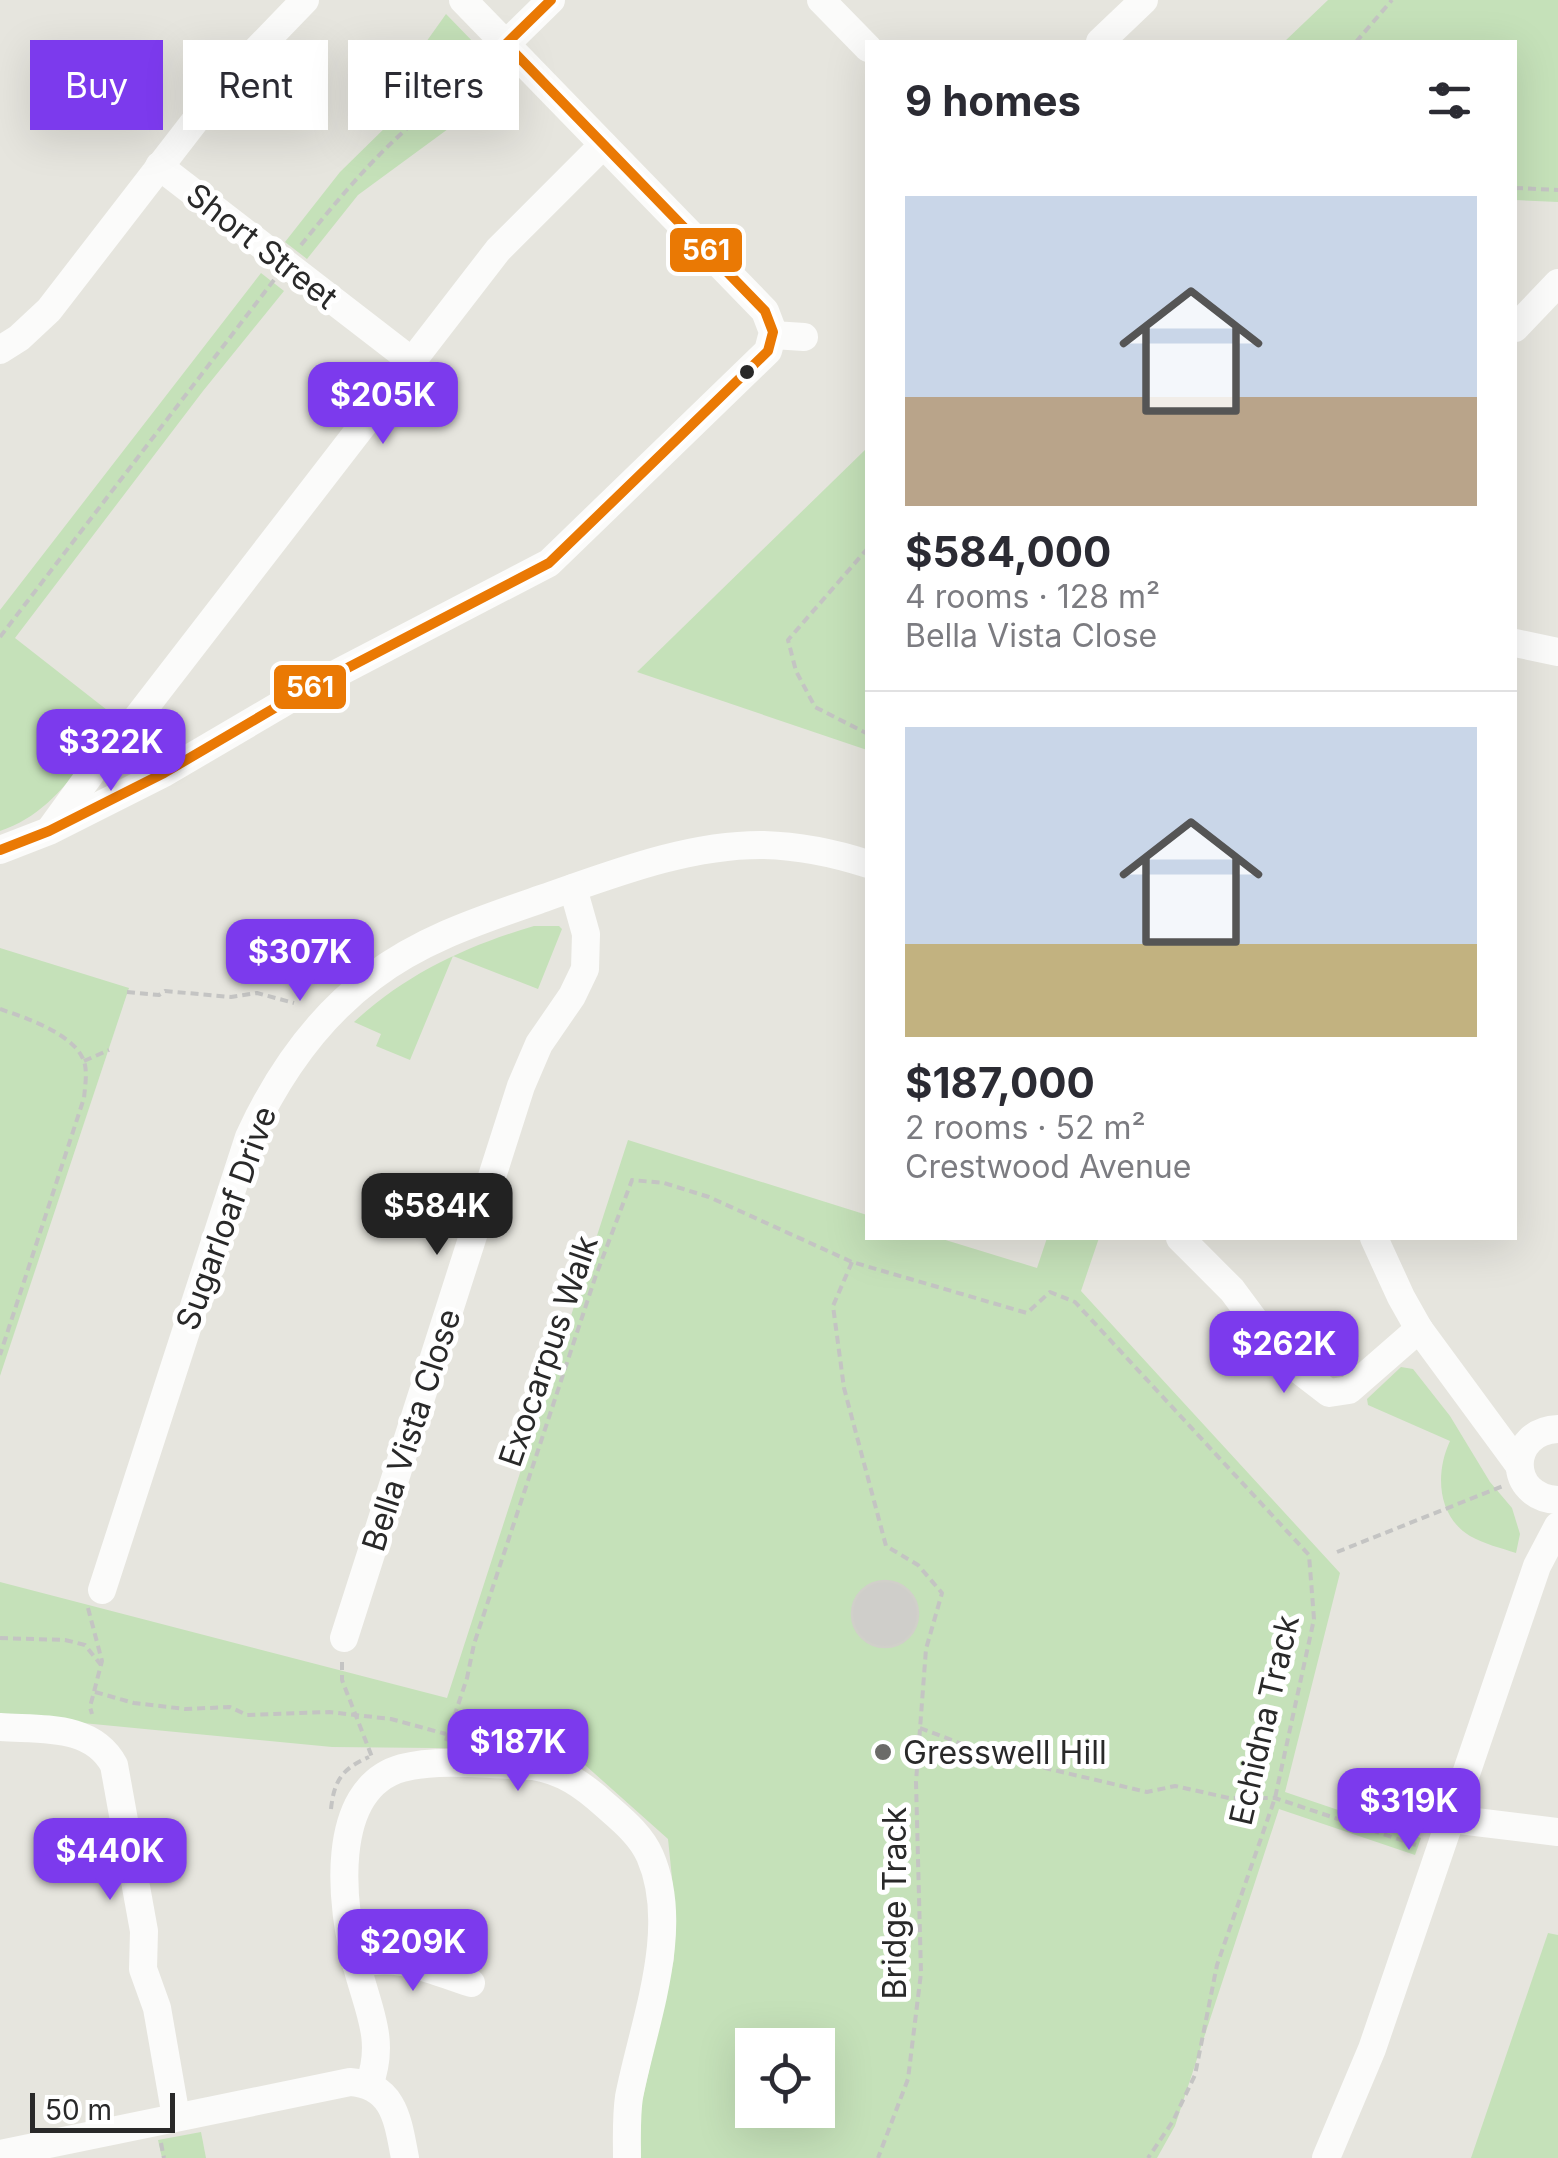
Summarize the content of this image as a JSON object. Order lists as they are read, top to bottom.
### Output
{
  "streets": {
    "street": ["Short Street", "Sugarloaf Drive", "Bella Vista Close"],
    "path": ["Exocarpus Walk", "Echidna Track", "Bridge Track"]
  },
  "crossings": [
    ["Sugarloaf Drive", "Bella Vista Close"],
    ["Exocarpus Walk", "Echidna Track"],
    ["Exocarpus Walk", "Bridge Track"],
    ["Echidna Track", "Bridge Track"]
  ],
  "places": ["Gresswell Hill"],
  "lines": ["transit line 561"],
  "scale_bar": "50 m",
  "page": {
    "chip": ["Buy", "Rent", "Filters"],
    "heading": "9 homes",
    "list": [
      {
        "name": "$584,000",
        "note": "4 rooms · 128 m² · Bella Vista Close"
      },
      {
        "name": "$187,000",
        "note": "2 rooms · 52 m² · Crestwood Avenue"
      }
    ],
    "price": [
      "$205K",
      "$322K",
      "$307K",
      "$584K",
      "$262K",
      "$187K",
      "$319K",
      "$440K",
      "$209K"
    ],
    "scale": "50 m"
  }
}
